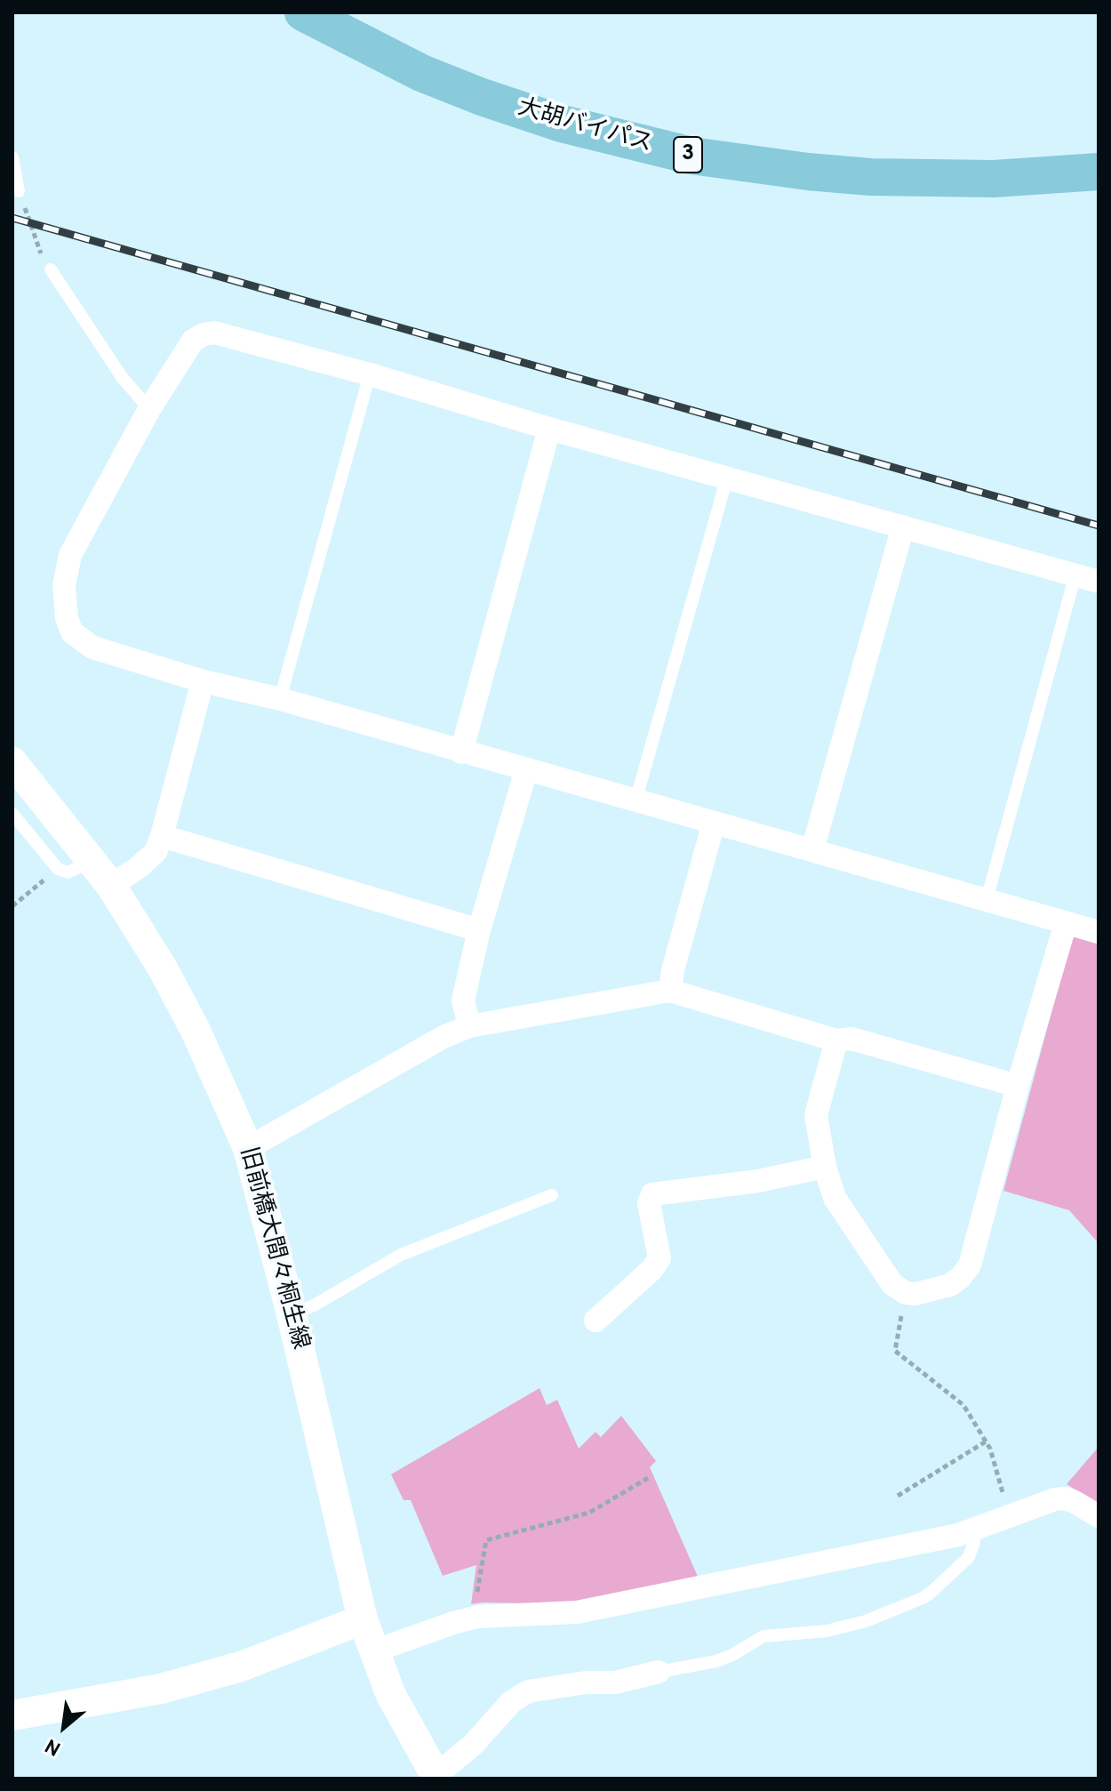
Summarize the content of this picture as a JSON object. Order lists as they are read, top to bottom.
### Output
{
  "streets": {
    "main road": ["大胡バイパス", "3"],
    "street": ["旧前橋大間々桐生線"]
  },
  "north": "bottom left"
}
